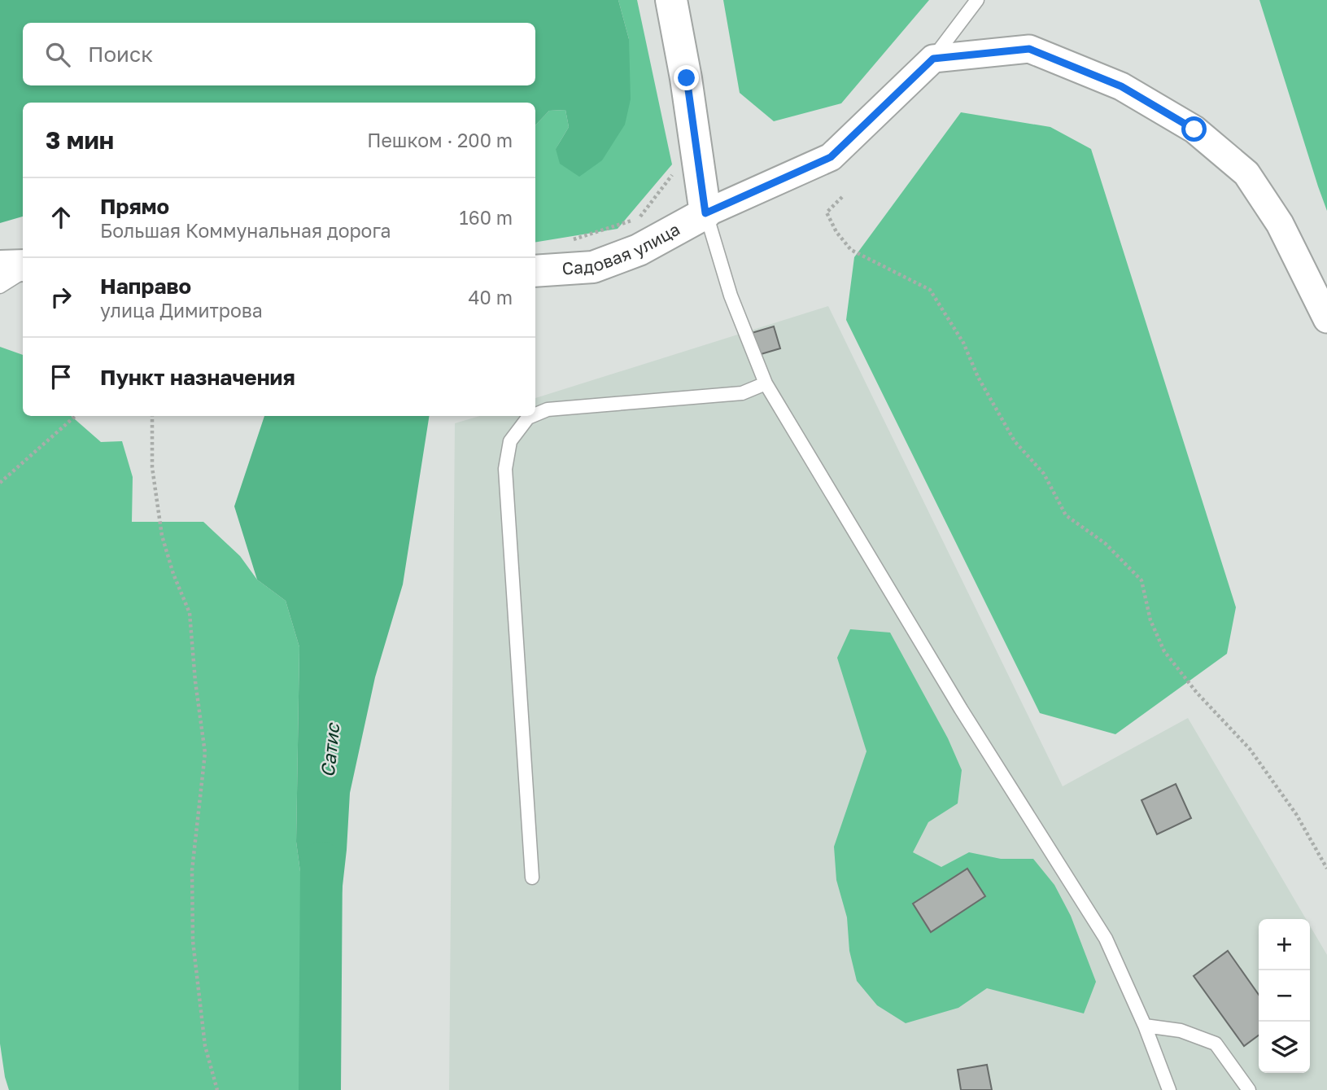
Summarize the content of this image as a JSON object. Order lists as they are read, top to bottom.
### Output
{
  "streets": {
    "street": ["Садовая улица"]
  },
  "water": ["Сатис"],
  "page": {
    "search": "Поиск",
    "heading": ["3 мин", "Пешком · 200 m"],
    "list": [
      ["Прямо", "Большая Коммунальная дорога", "160 m"],
      ["Направо", "улица Димитрова", "40 m"],
      "Пункт назначения"
    ],
    "map_buttons": ["+", "−"]
  }
}
